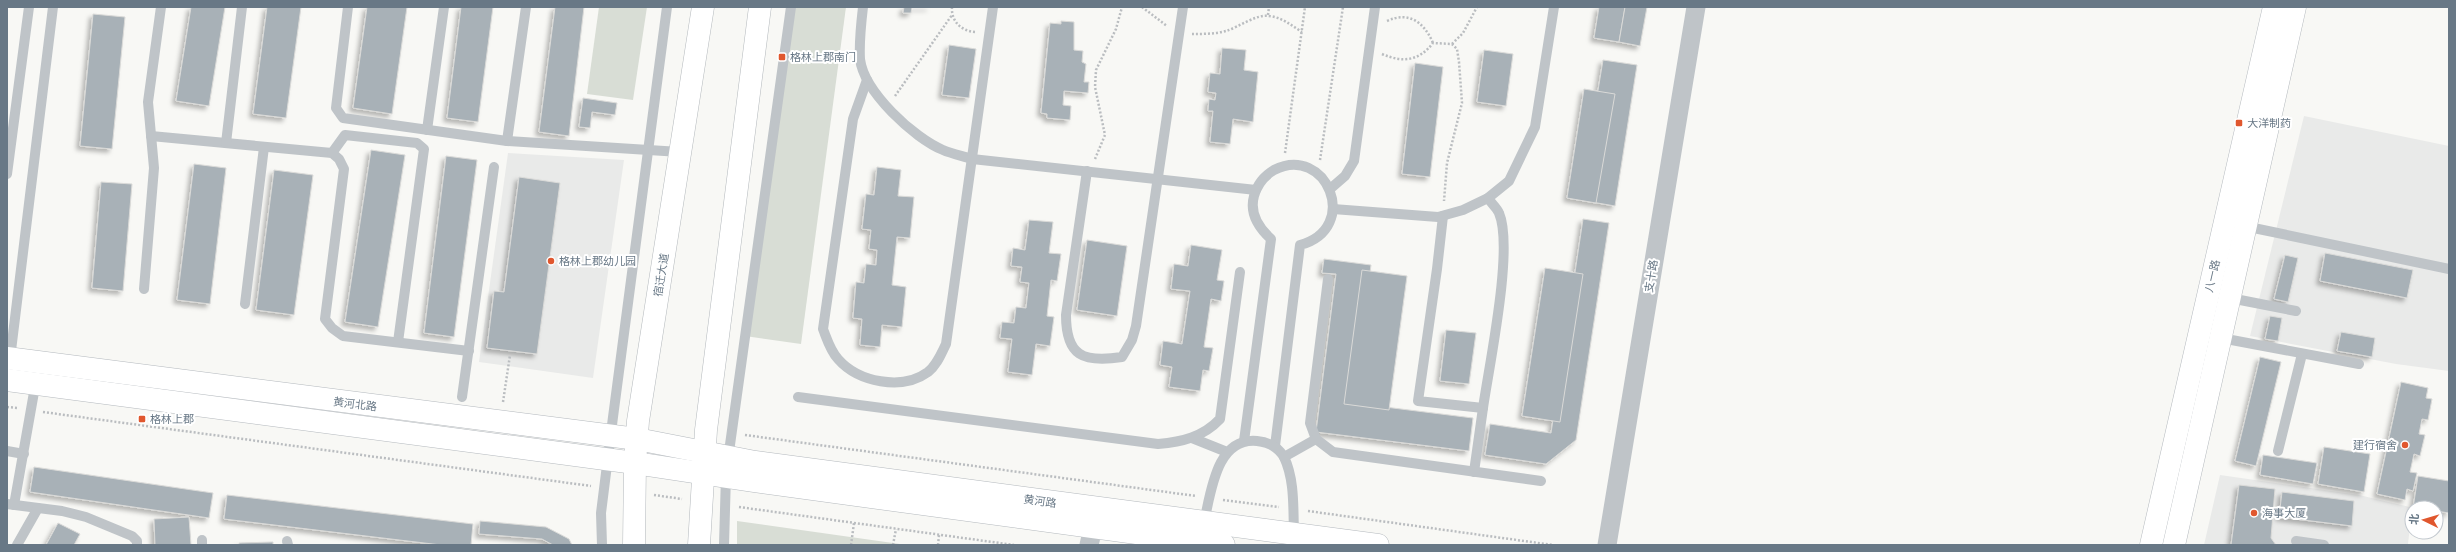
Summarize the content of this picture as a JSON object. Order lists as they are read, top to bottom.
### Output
{
  "streets": {
    "main road": [
      "宿迁大道",
      "八一路",
      "黄河北路",
      "黄河路"
    ],
    "street": ["支十路"]
  },
  "crossings": [
    ["宿迁大道", "黄河北路"],
    ["黄河北路", "黄河路"]
  ],
  "places": {
    "transit": ["格林上郡南门", "大洋制药", "格林上郡"],
    "other": ["格林上郡幼儿园", "建行宿舍", "海事大厦"]
  },
  "north": "left"
}
